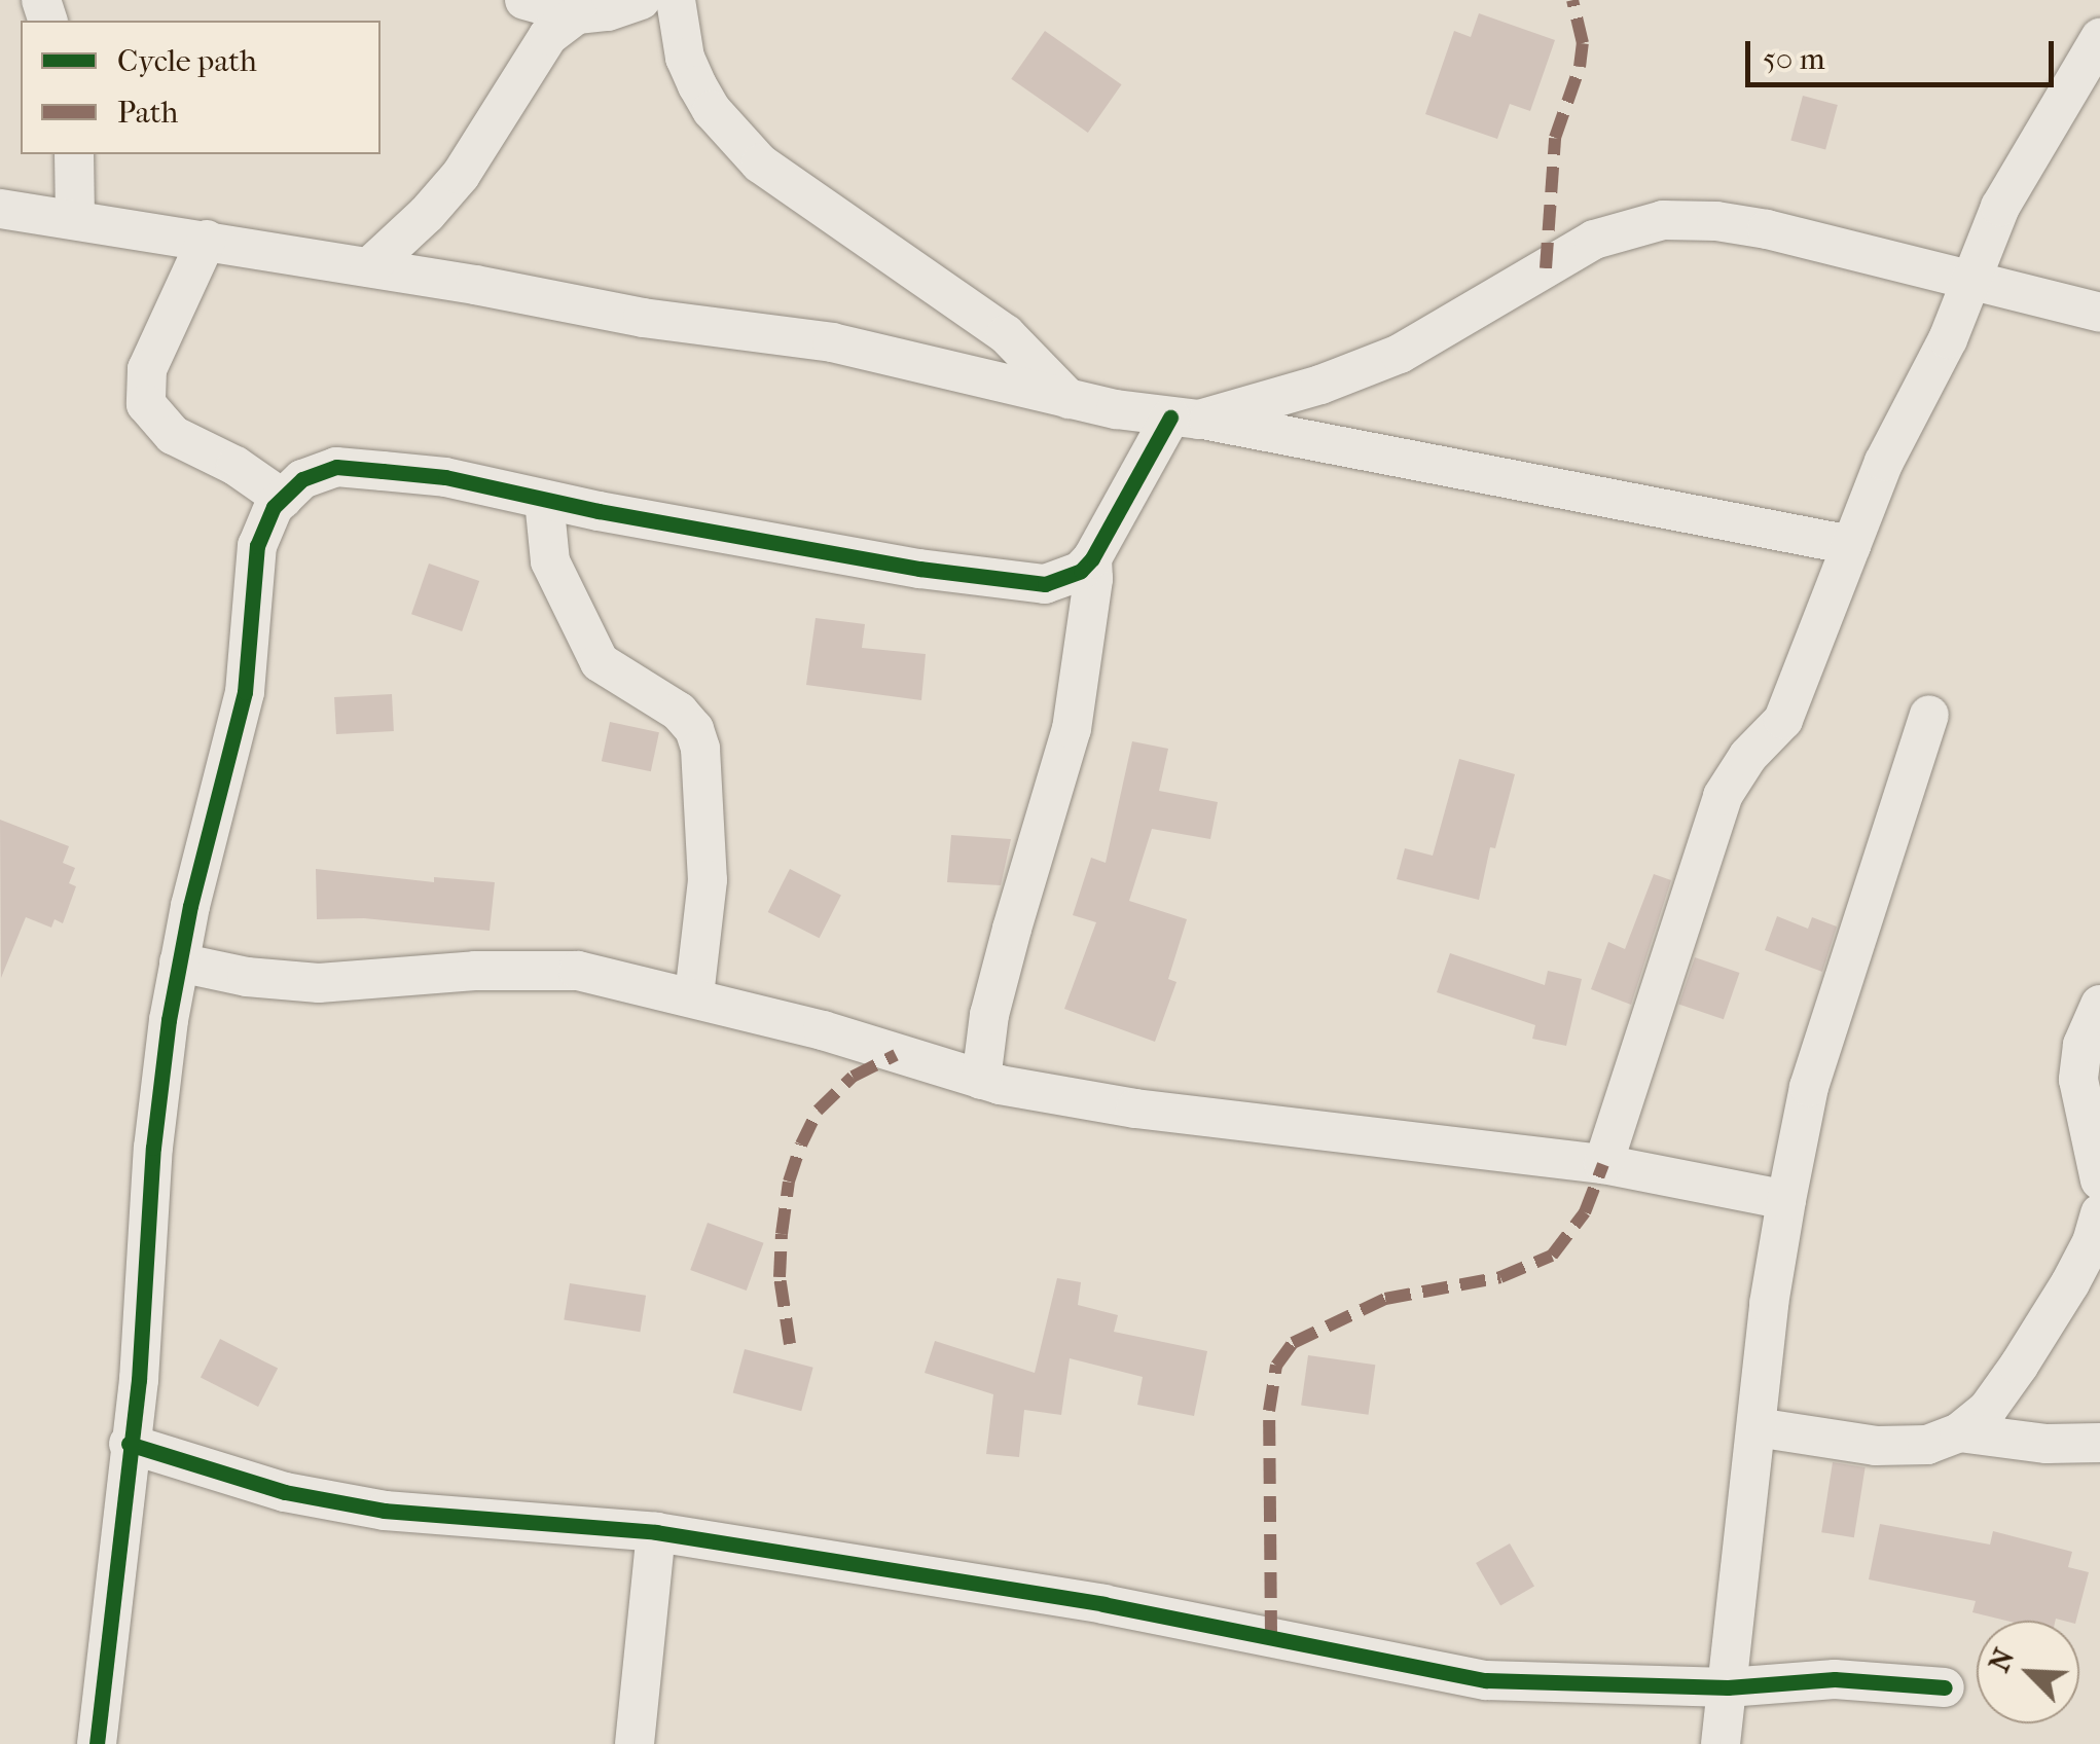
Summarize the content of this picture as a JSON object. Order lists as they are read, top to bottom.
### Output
{
  "legend": ["Cycle path", "Path"],
  "scale_bar": "50 m",
  "north": "top left"
}
